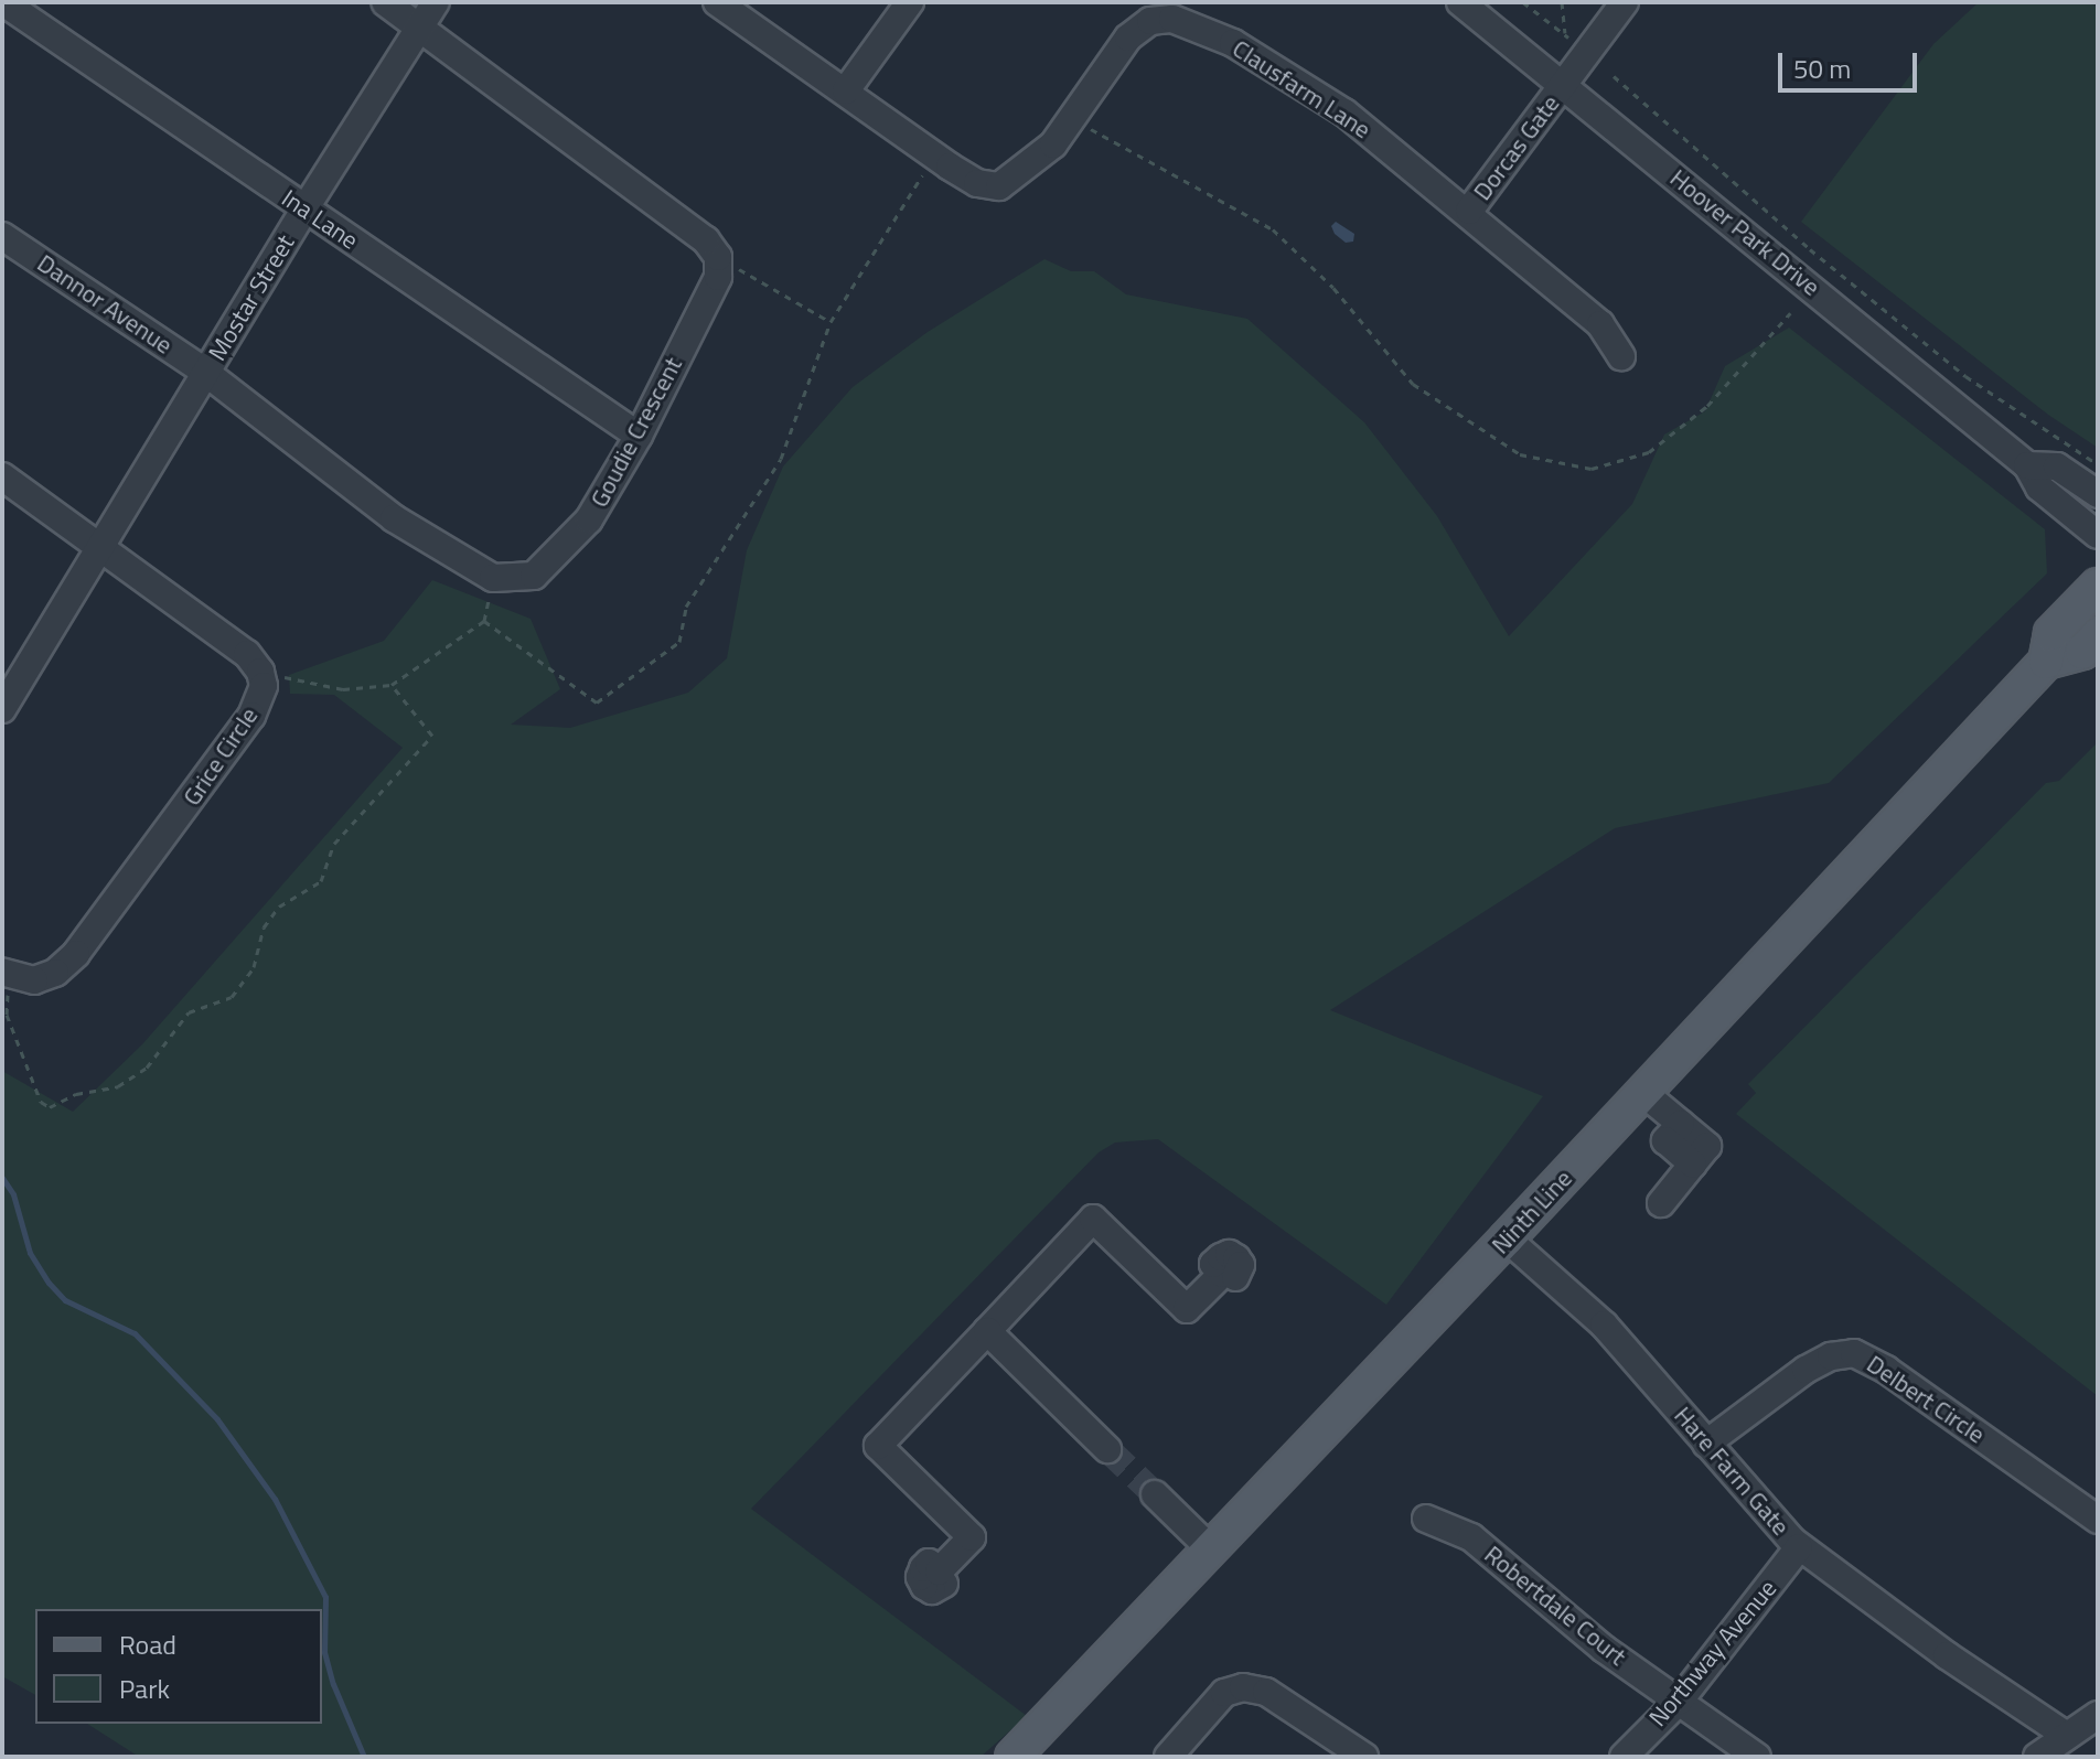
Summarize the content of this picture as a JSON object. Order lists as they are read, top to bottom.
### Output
{
  "streets": {
    "main road": ["Ninth Line"],
    "street": [
      "Clausfarm Lane",
      "Dorcas Gate",
      "Ina Lane",
      "Hoover Park Drive",
      "Mostar Street",
      "Dannor Avenue",
      "Goudie Crescent",
      "Grice Circle",
      "Delbert Circle",
      "Hare Farm Gate",
      "Robertdale Court",
      "Northway Avenue"
    ]
  },
  "crossings": [
    ["Clausfarm Lane", "Dorcas Gate"],
    ["Dorcas Gate", "Hoover Park Drive"],
    ["Ina Lane", "Mostar Street"],
    ["Ina Lane", "Goudie Crescent"],
    ["Mostar Street", "Dannor Avenue"],
    ["Ninth Line", "Hare Farm Gate"],
    ["Delbert Circle", "Hare Farm Gate"],
    ["Hare Farm Gate", "Northway Avenue"],
    ["Robertdale Court", "Northway Avenue"]
  ],
  "legend": ["Road", "Park"],
  "scale_bar": "50 m"
}
